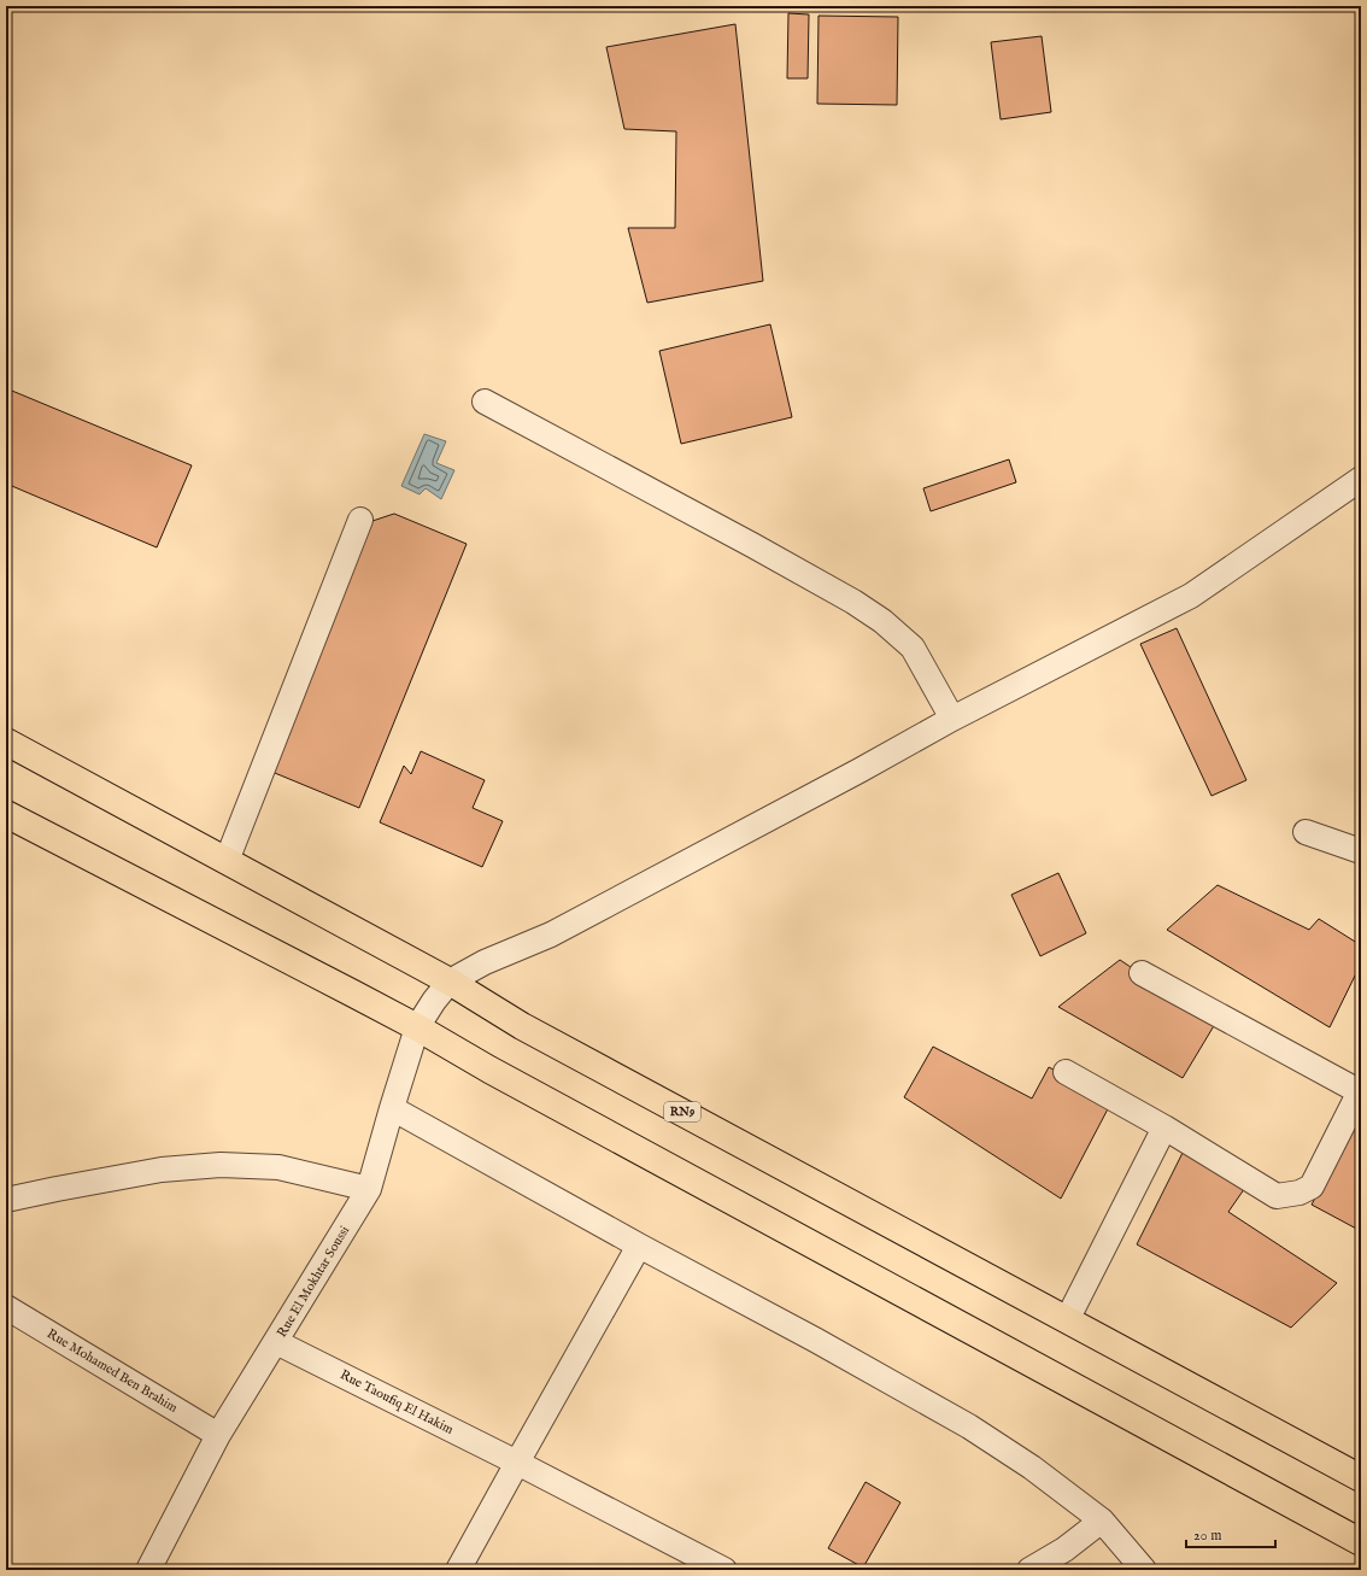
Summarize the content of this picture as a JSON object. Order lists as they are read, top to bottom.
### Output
{
  "streets": {
    "main road": ["RN9"],
    "street": ["Rue El Mokhtar Soussi", "Rue Mohamed Ben Brahim", "Rue Taoufiq El Hakim"]
  },
  "crossings": [
    ["RN9", "Rue El Mokhtar Soussi"],
    ["Rue El Mokhtar Soussi", "Rue Mohamed Ben Brahim"],
    ["Rue El Mokhtar Soussi", "Rue Taoufiq El Hakim"]
  ],
  "scale_bar": "20 m"
}
